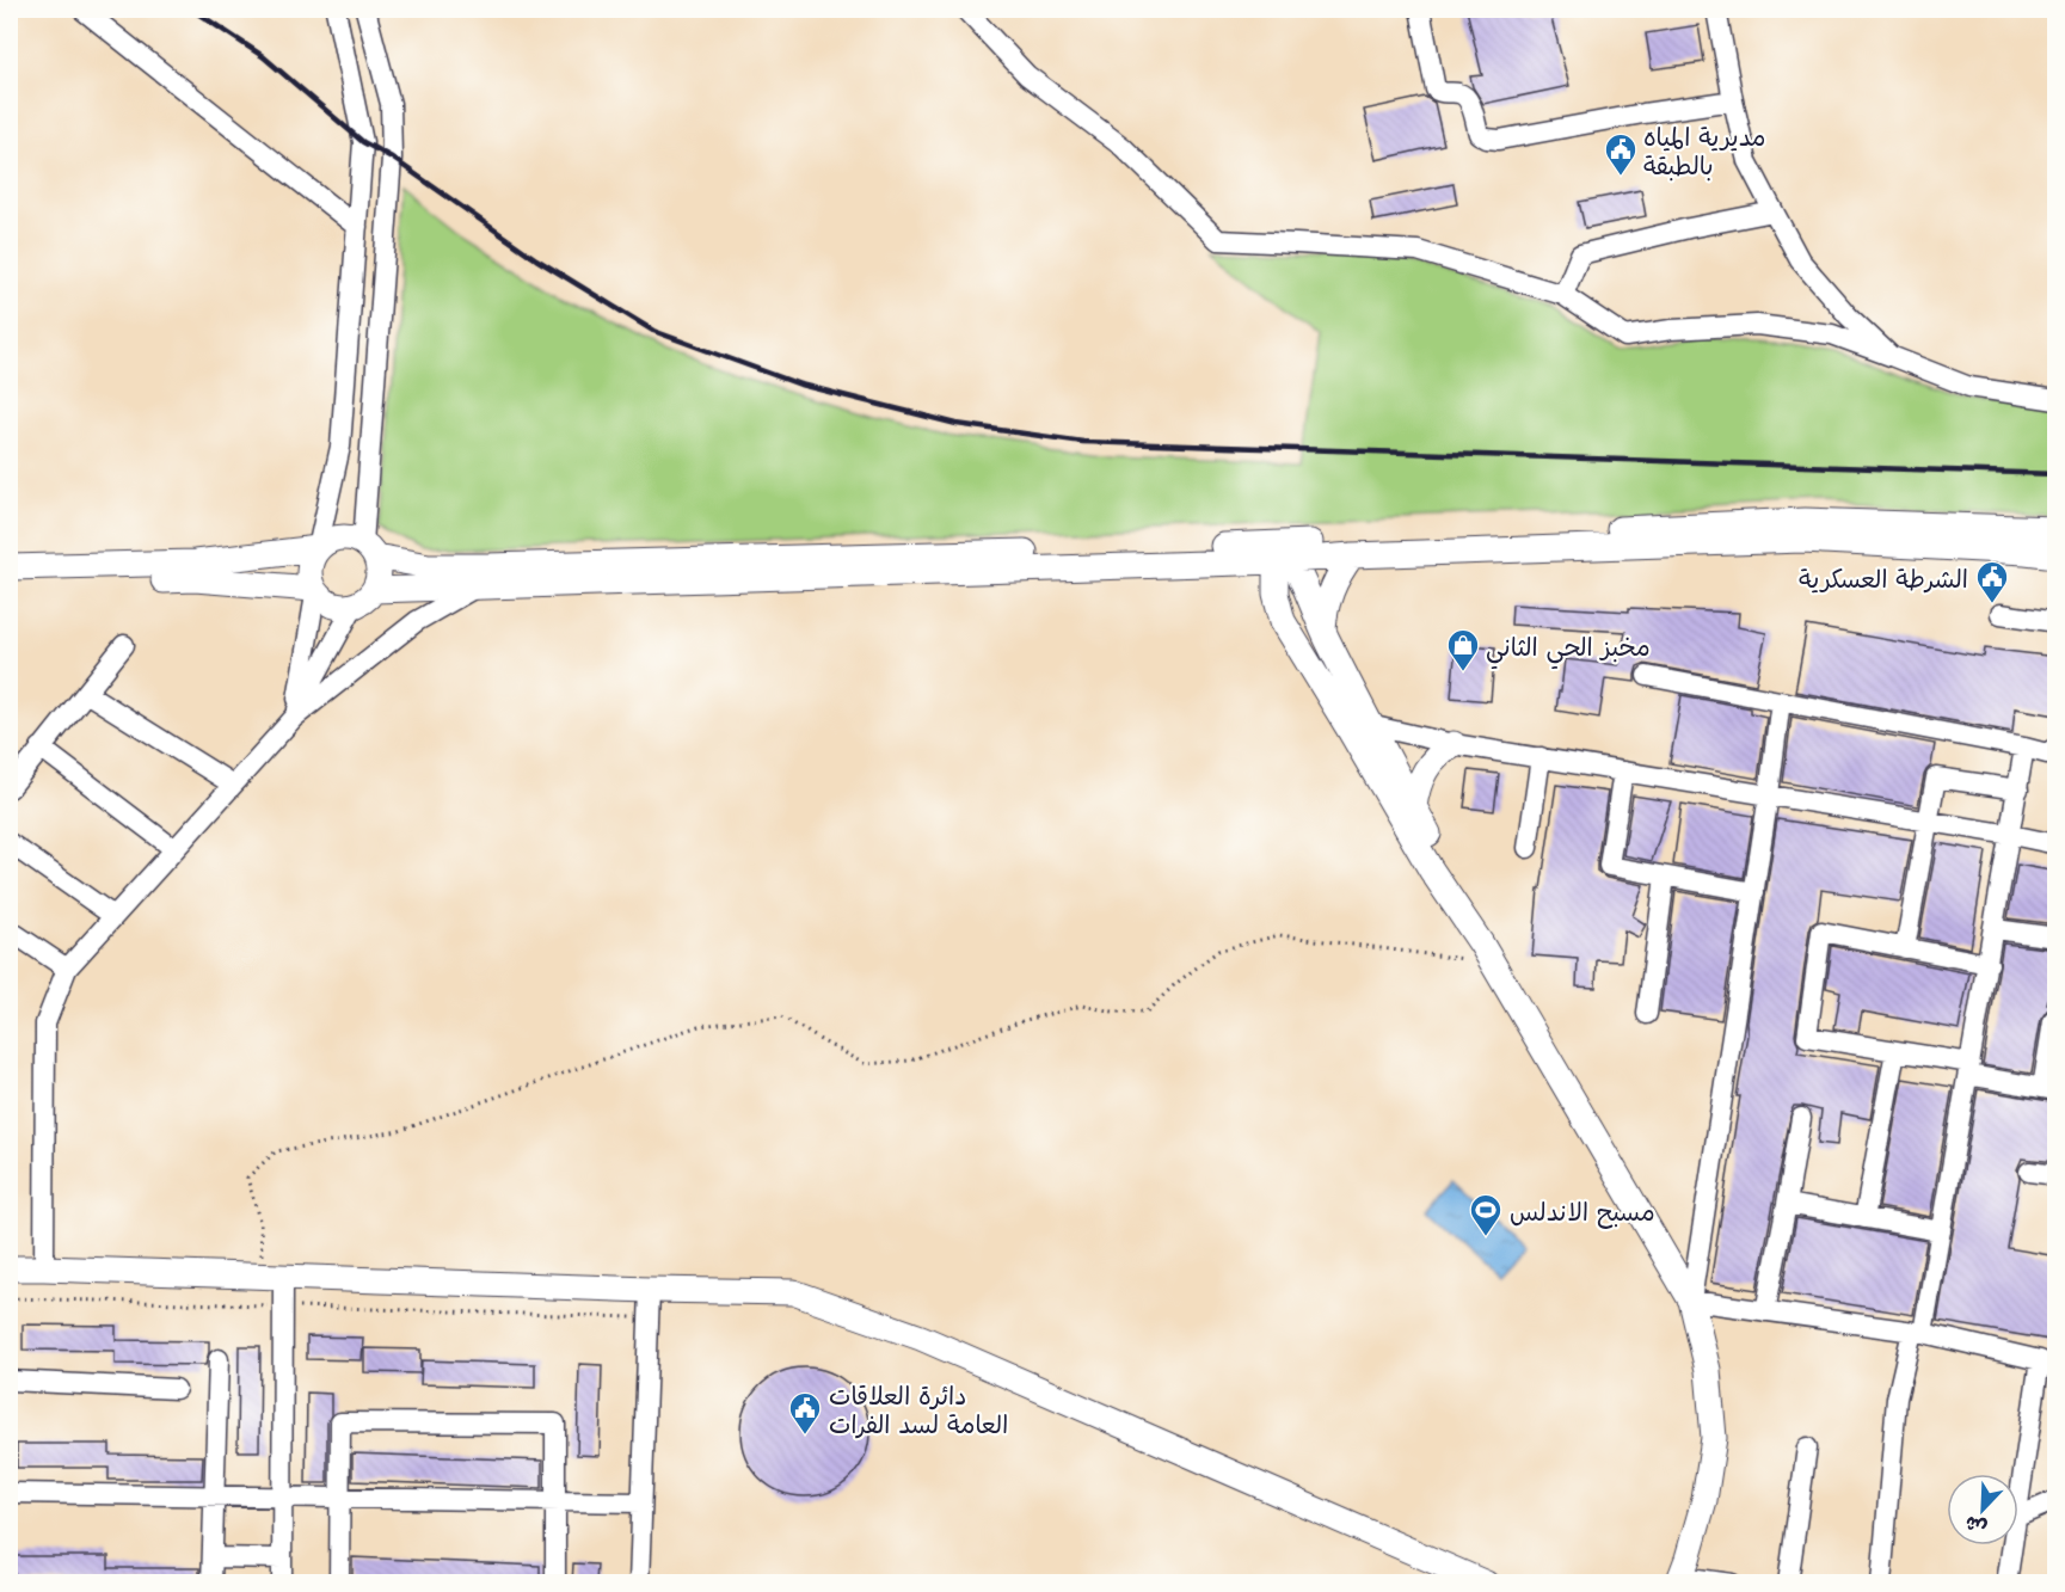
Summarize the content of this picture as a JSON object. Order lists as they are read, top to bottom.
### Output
{
  "places": {
    "public building": ["مديرية المياه بالطبقة", "الشرطة العسكرية", "دائرة العلاقات العامة لسد الفرات"],
    "shop": ["مخبز الحي الثاني"],
    "sports": ["مسبح الاندلس"]
  },
  "north": "bottom left"
}
